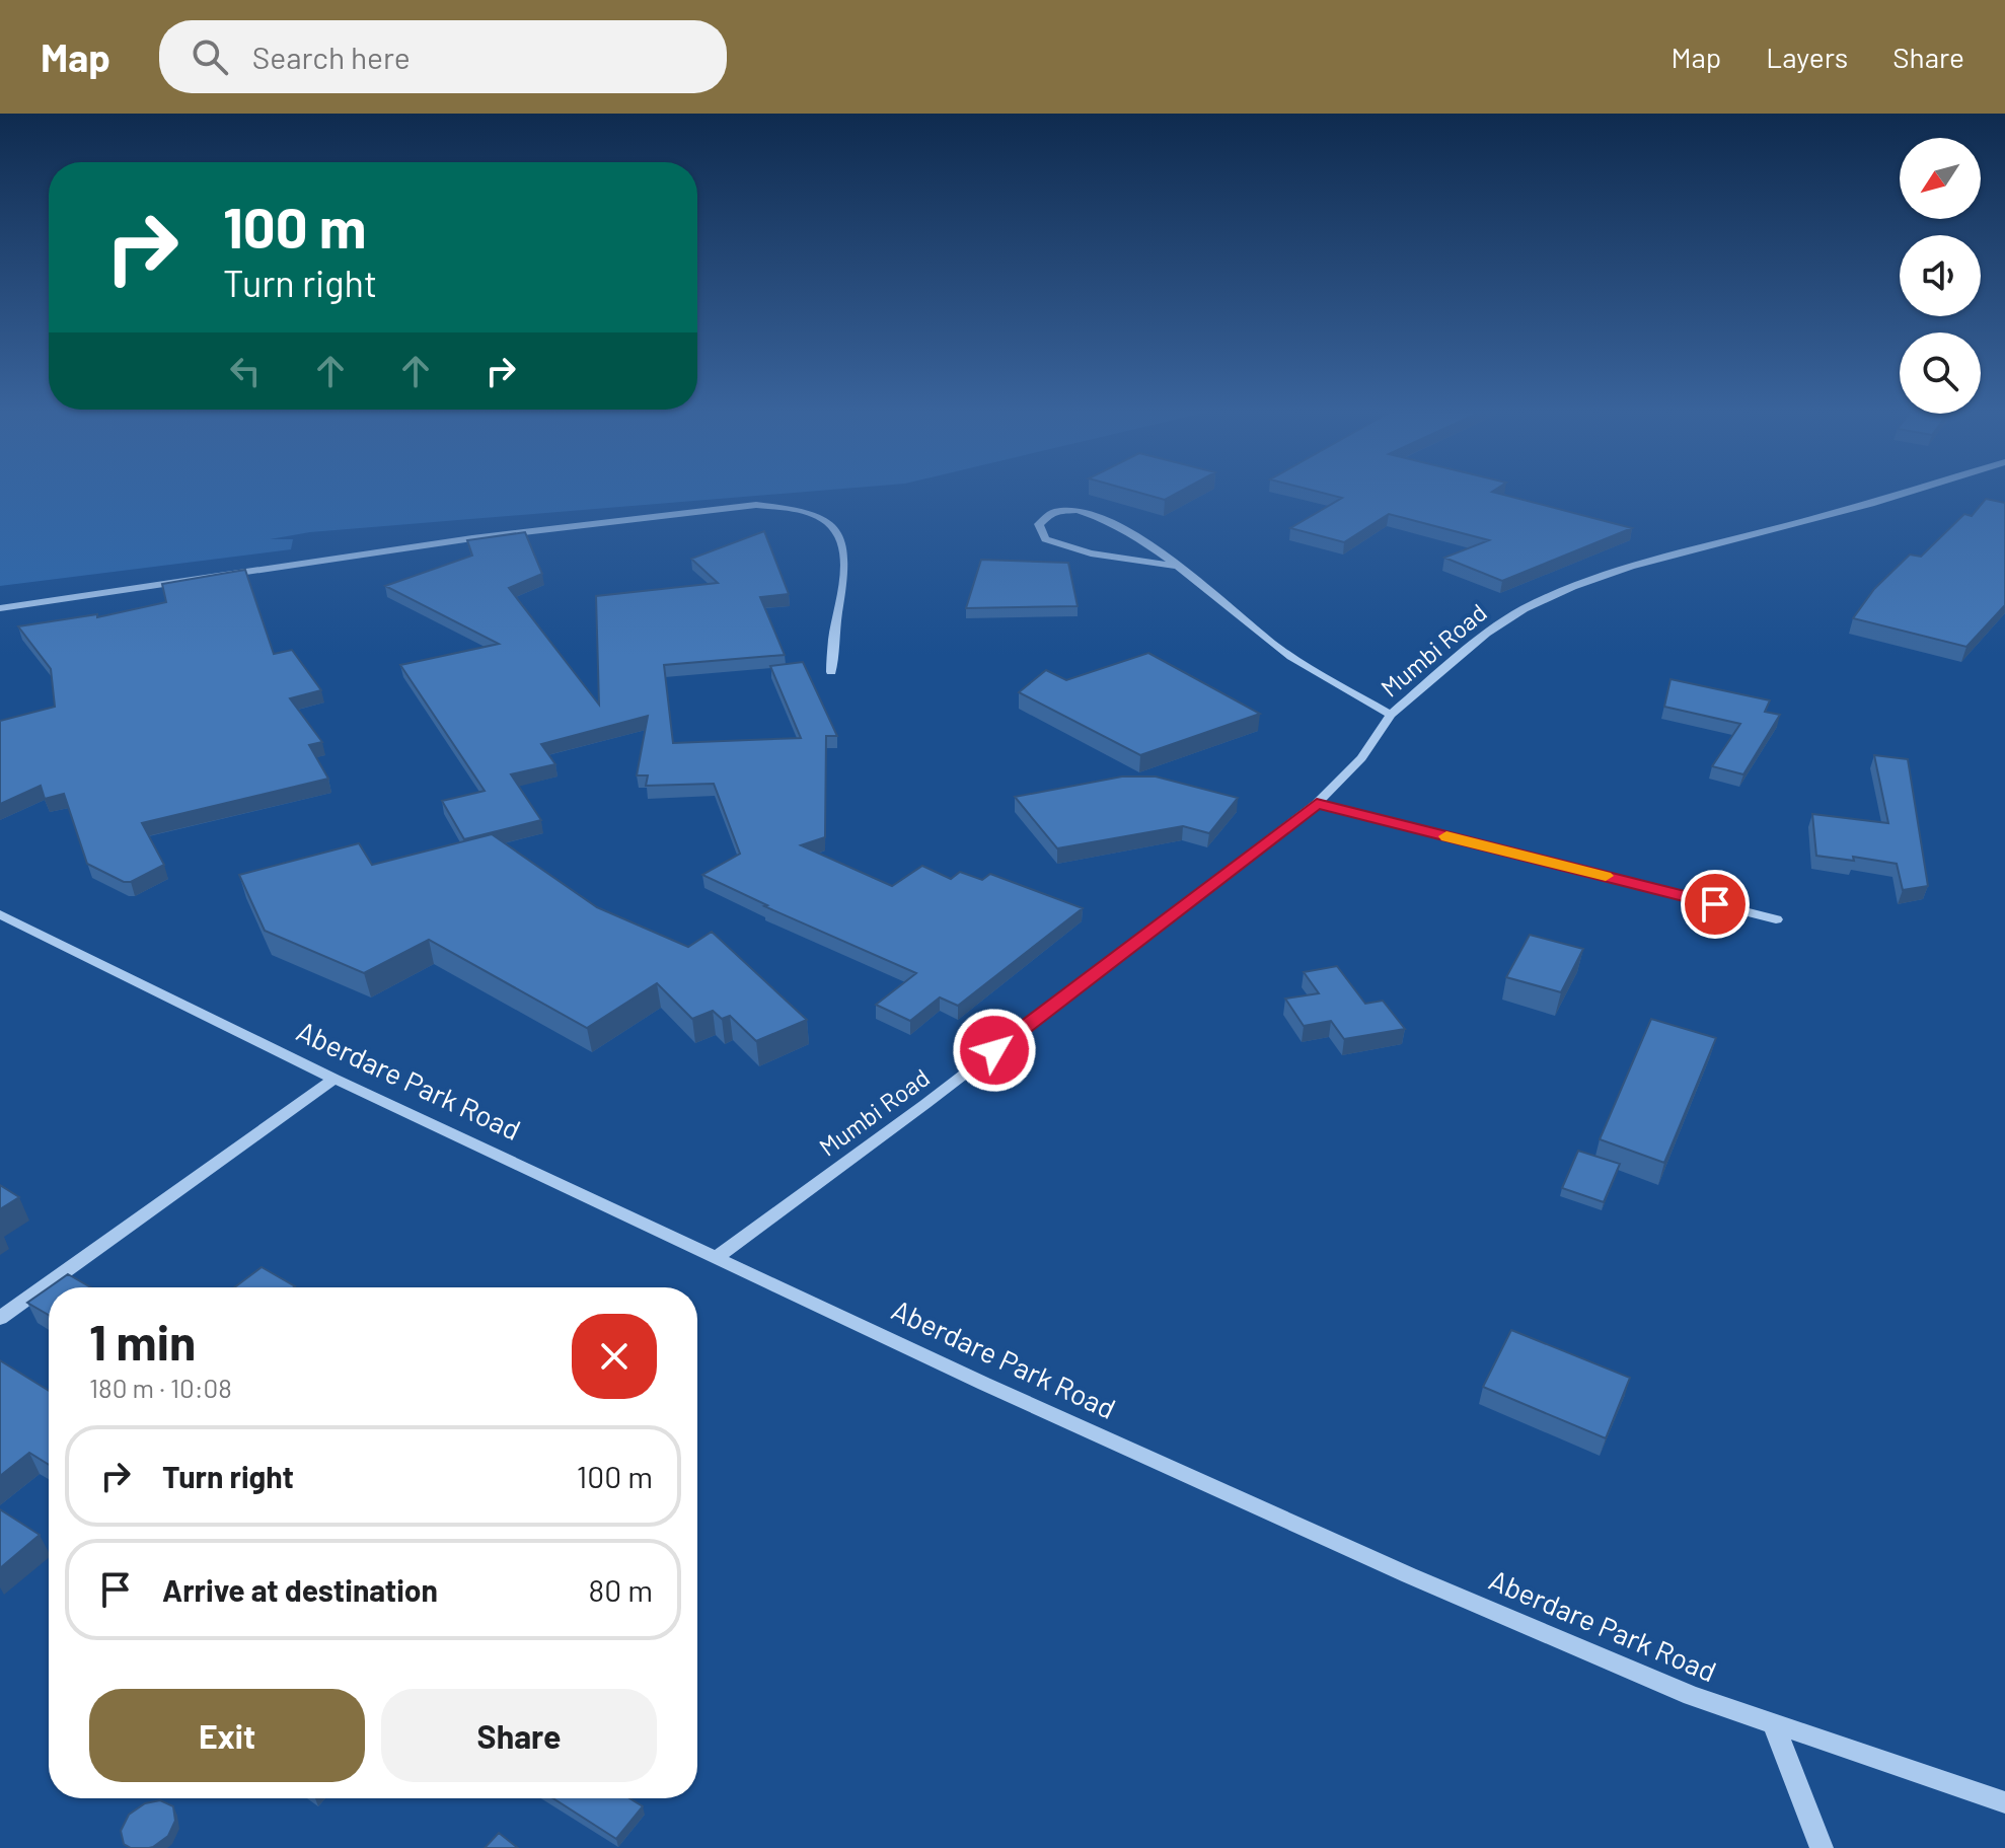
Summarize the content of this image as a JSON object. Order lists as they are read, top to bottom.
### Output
{
  "streets": {
    "street": ["Mumbi Road", "Aberdare Park Road"]
  },
  "crossings": [
    ["Mumbi Road", "Aberdare Park Road"]
  ],
  "north": "bottom left",
  "page": {
    "header": "Map",
    "search": "Search here",
    "nav": ["Map", "Layers", "Share"],
    "turn": ["100 m", "Turn right"],
    "heading": ["1 min", "180 m · 10:08"],
    "list": [
      {
        "name": "Turn right",
        "value": "100 m"
      },
      {
        "name": "Arrive at destination",
        "value": "80 m"
      }
    ],
    "buttons": ["Exit", "Share"]
  }
}
